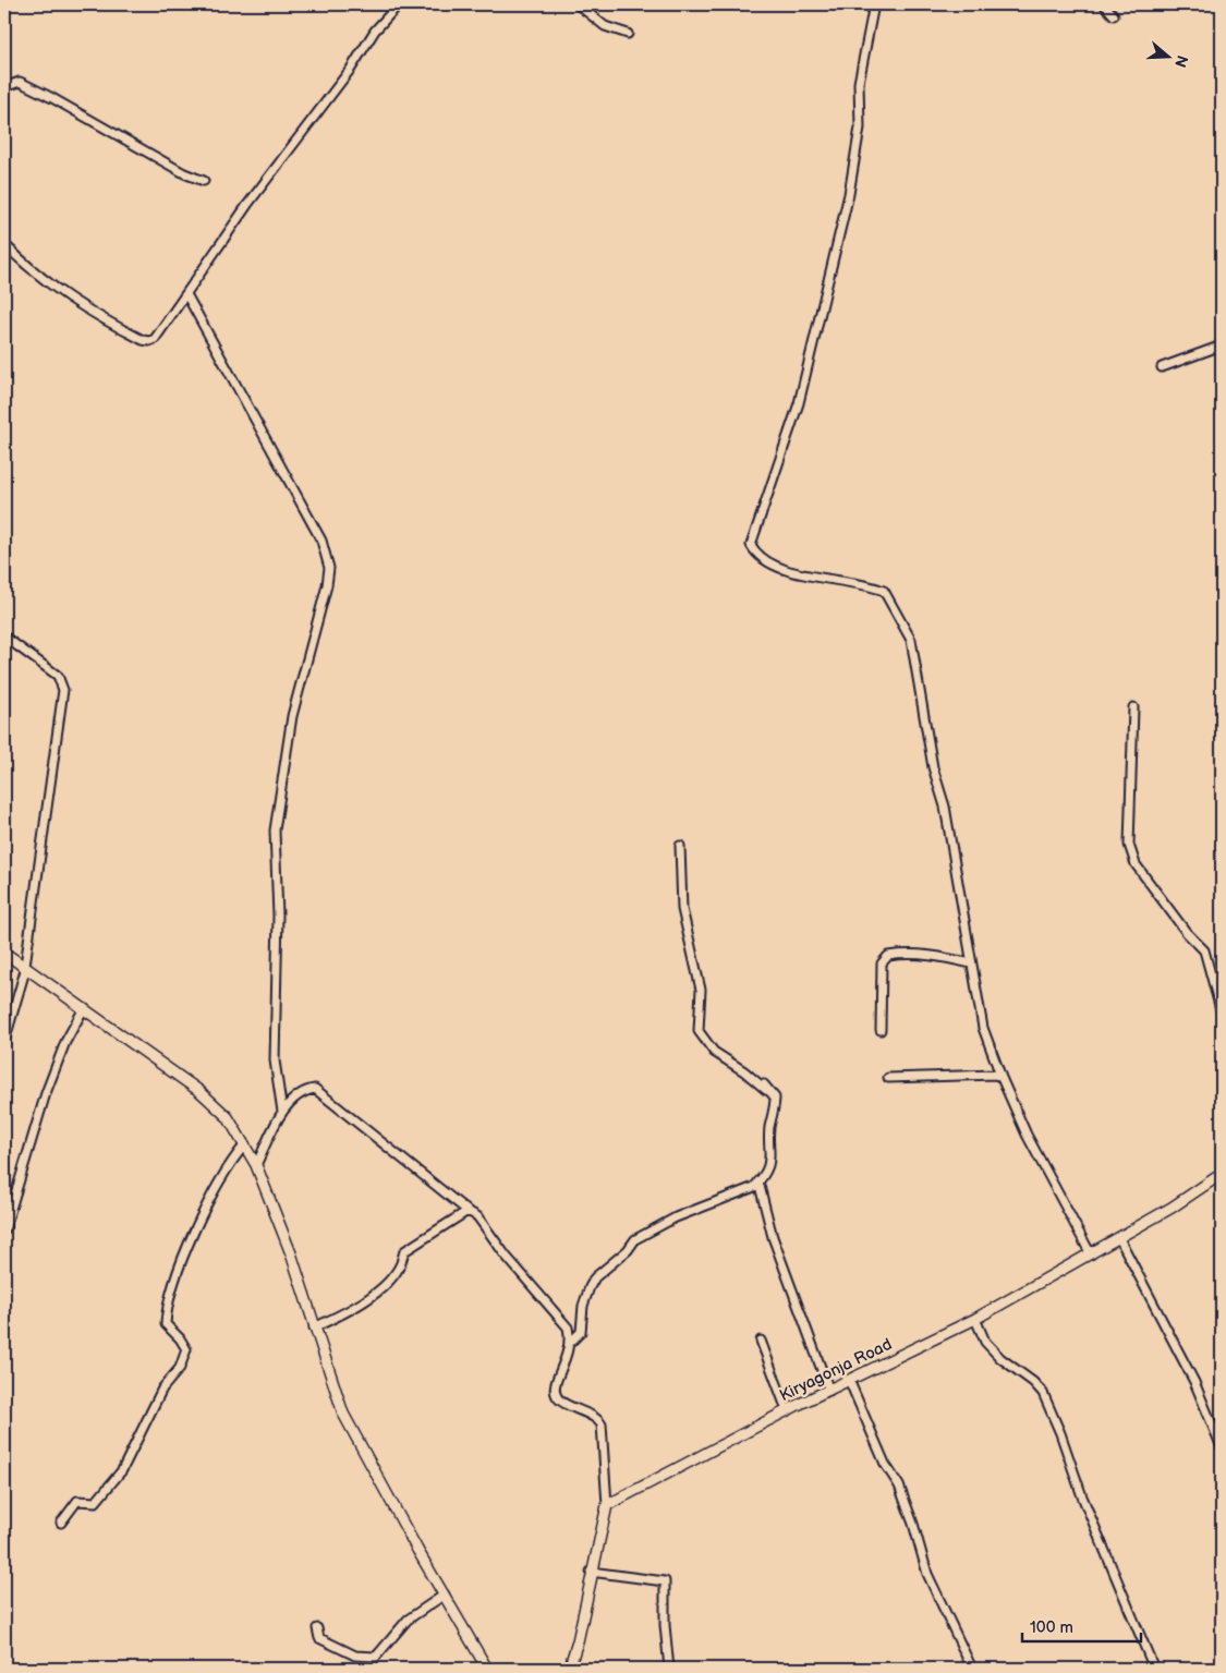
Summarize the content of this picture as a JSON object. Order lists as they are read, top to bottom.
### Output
{
  "streets": {
    "street": ["Kiryagonja Road"]
  },
  "scale_bar": "100 m",
  "north": "right"
}
